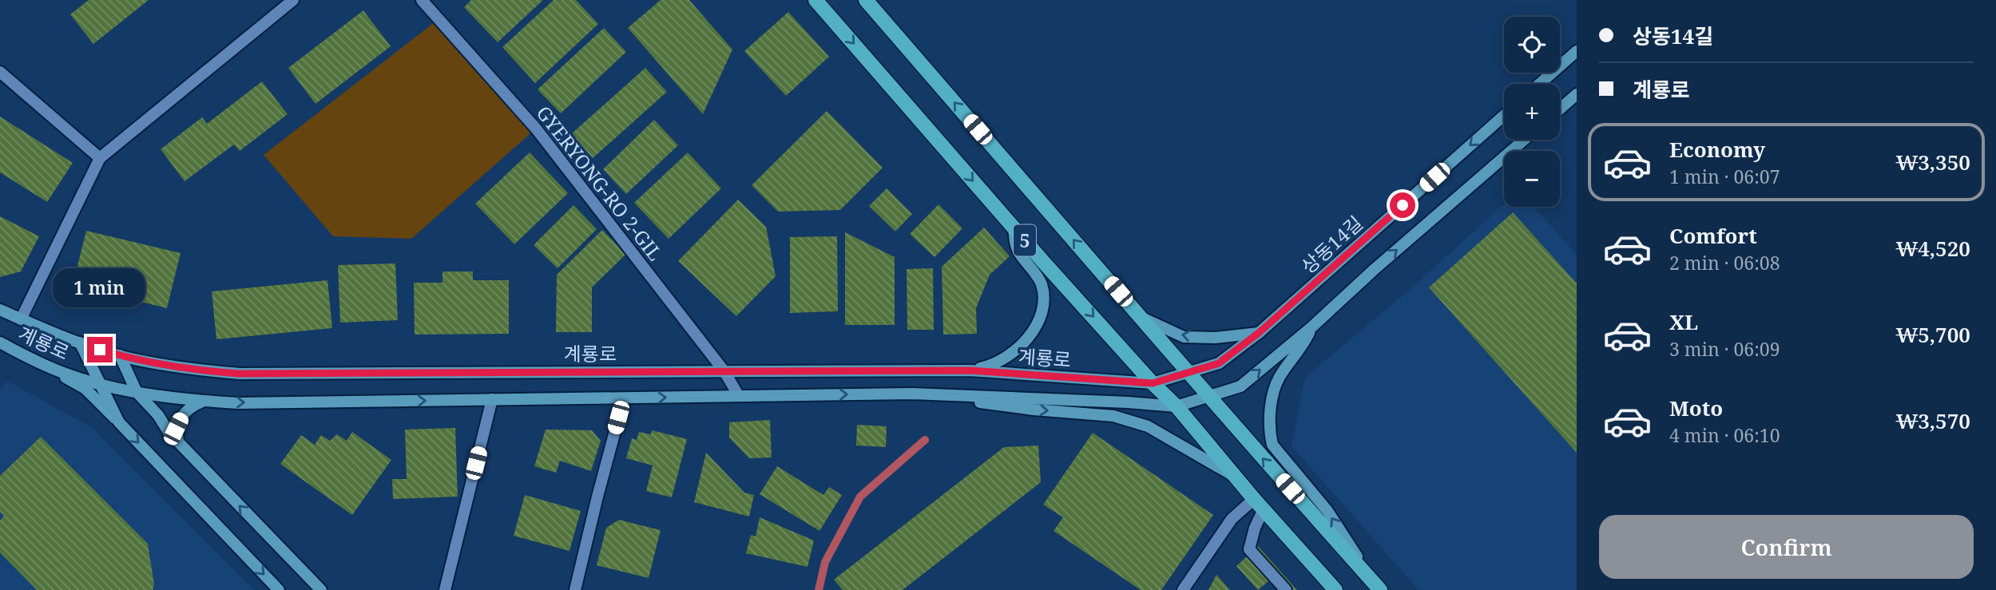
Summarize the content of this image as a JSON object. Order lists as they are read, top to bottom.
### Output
{
  "streets": {
    "main road": ["5"],
    "street": ["GYERYONG-RO 2-GIL", "상동14길", "계룡로"]
  },
  "crossings": [
    ["GYERYONG-RO 2-GIL", "계룡로"],
    ["5", "상동14길"],
    ["5", "계룡로"],
    ["상동14길", "계룡로"]
  ],
  "page": {
    "banner": ["상동14길", "계룡로"],
    "map_buttons": ["+", "−"],
    "list": [
      {
        "name": "Economy",
        "note": "1 min · 06:07",
        "value": "₩3,350"
      },
      {
        "name": "Comfort",
        "note": "2 min · 06:08",
        "value": "₩4,520"
      },
      {
        "name": "XL",
        "note": "3 min · 06:09",
        "value": "₩5,700"
      },
      {
        "name": "Moto",
        "note": "4 min · 06:10",
        "value": "₩3,570"
      }
    ],
    "bubble": "1 min",
    "buttons": "Confirm"
  }
}
